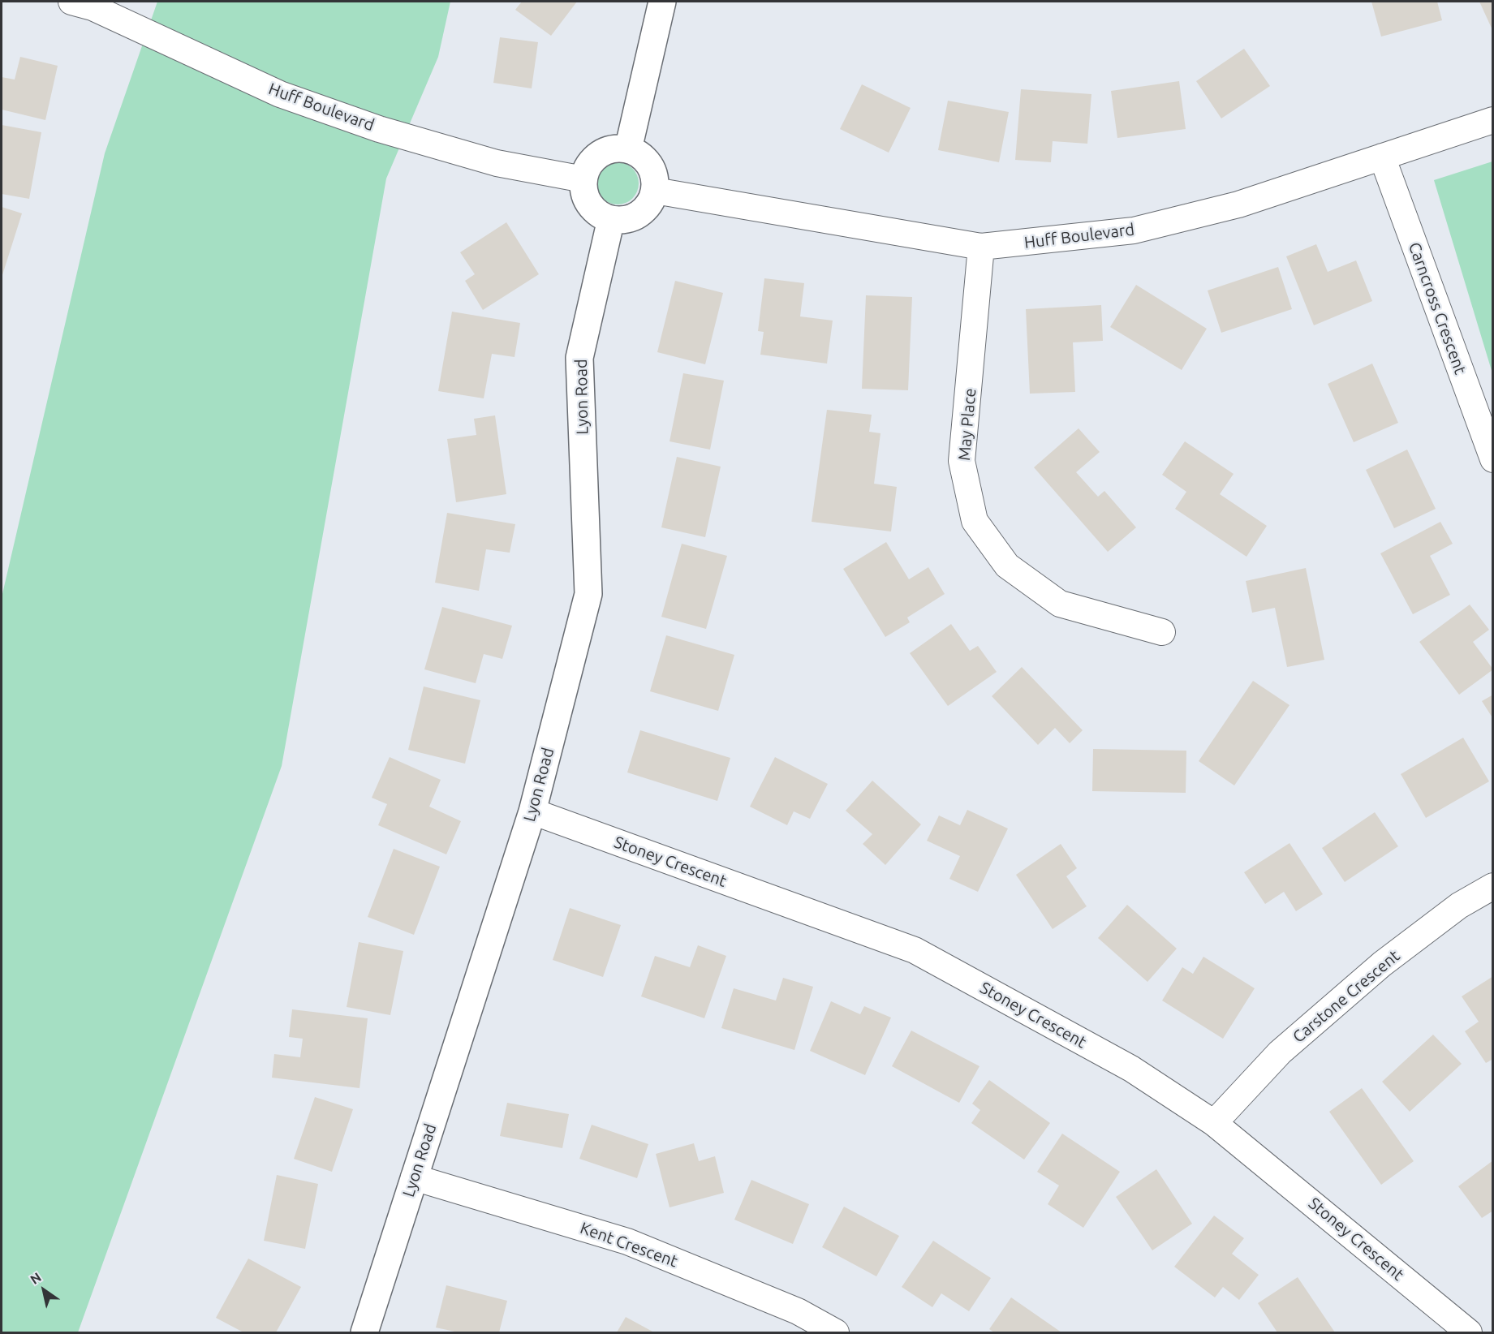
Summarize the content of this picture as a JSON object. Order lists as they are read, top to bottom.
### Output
{
  "streets": {
    "street": [
      "Huff Boulevard",
      "Carncross Crescent",
      "Lyon Road",
      "May Place",
      "Stoney Crescent",
      "Carstone Crescent",
      "Kent Crescent"
    ]
  },
  "crossings": [
    ["Huff Boulevard", "Carncross Crescent"],
    ["Huff Boulevard", "Lyon Road"],
    ["Huff Boulevard", "May Place"],
    ["Lyon Road", "Stoney Crescent"],
    ["Lyon Road", "Kent Crescent"],
    ["Stoney Crescent", "Carstone Crescent"]
  ],
  "north": "top left"
}
